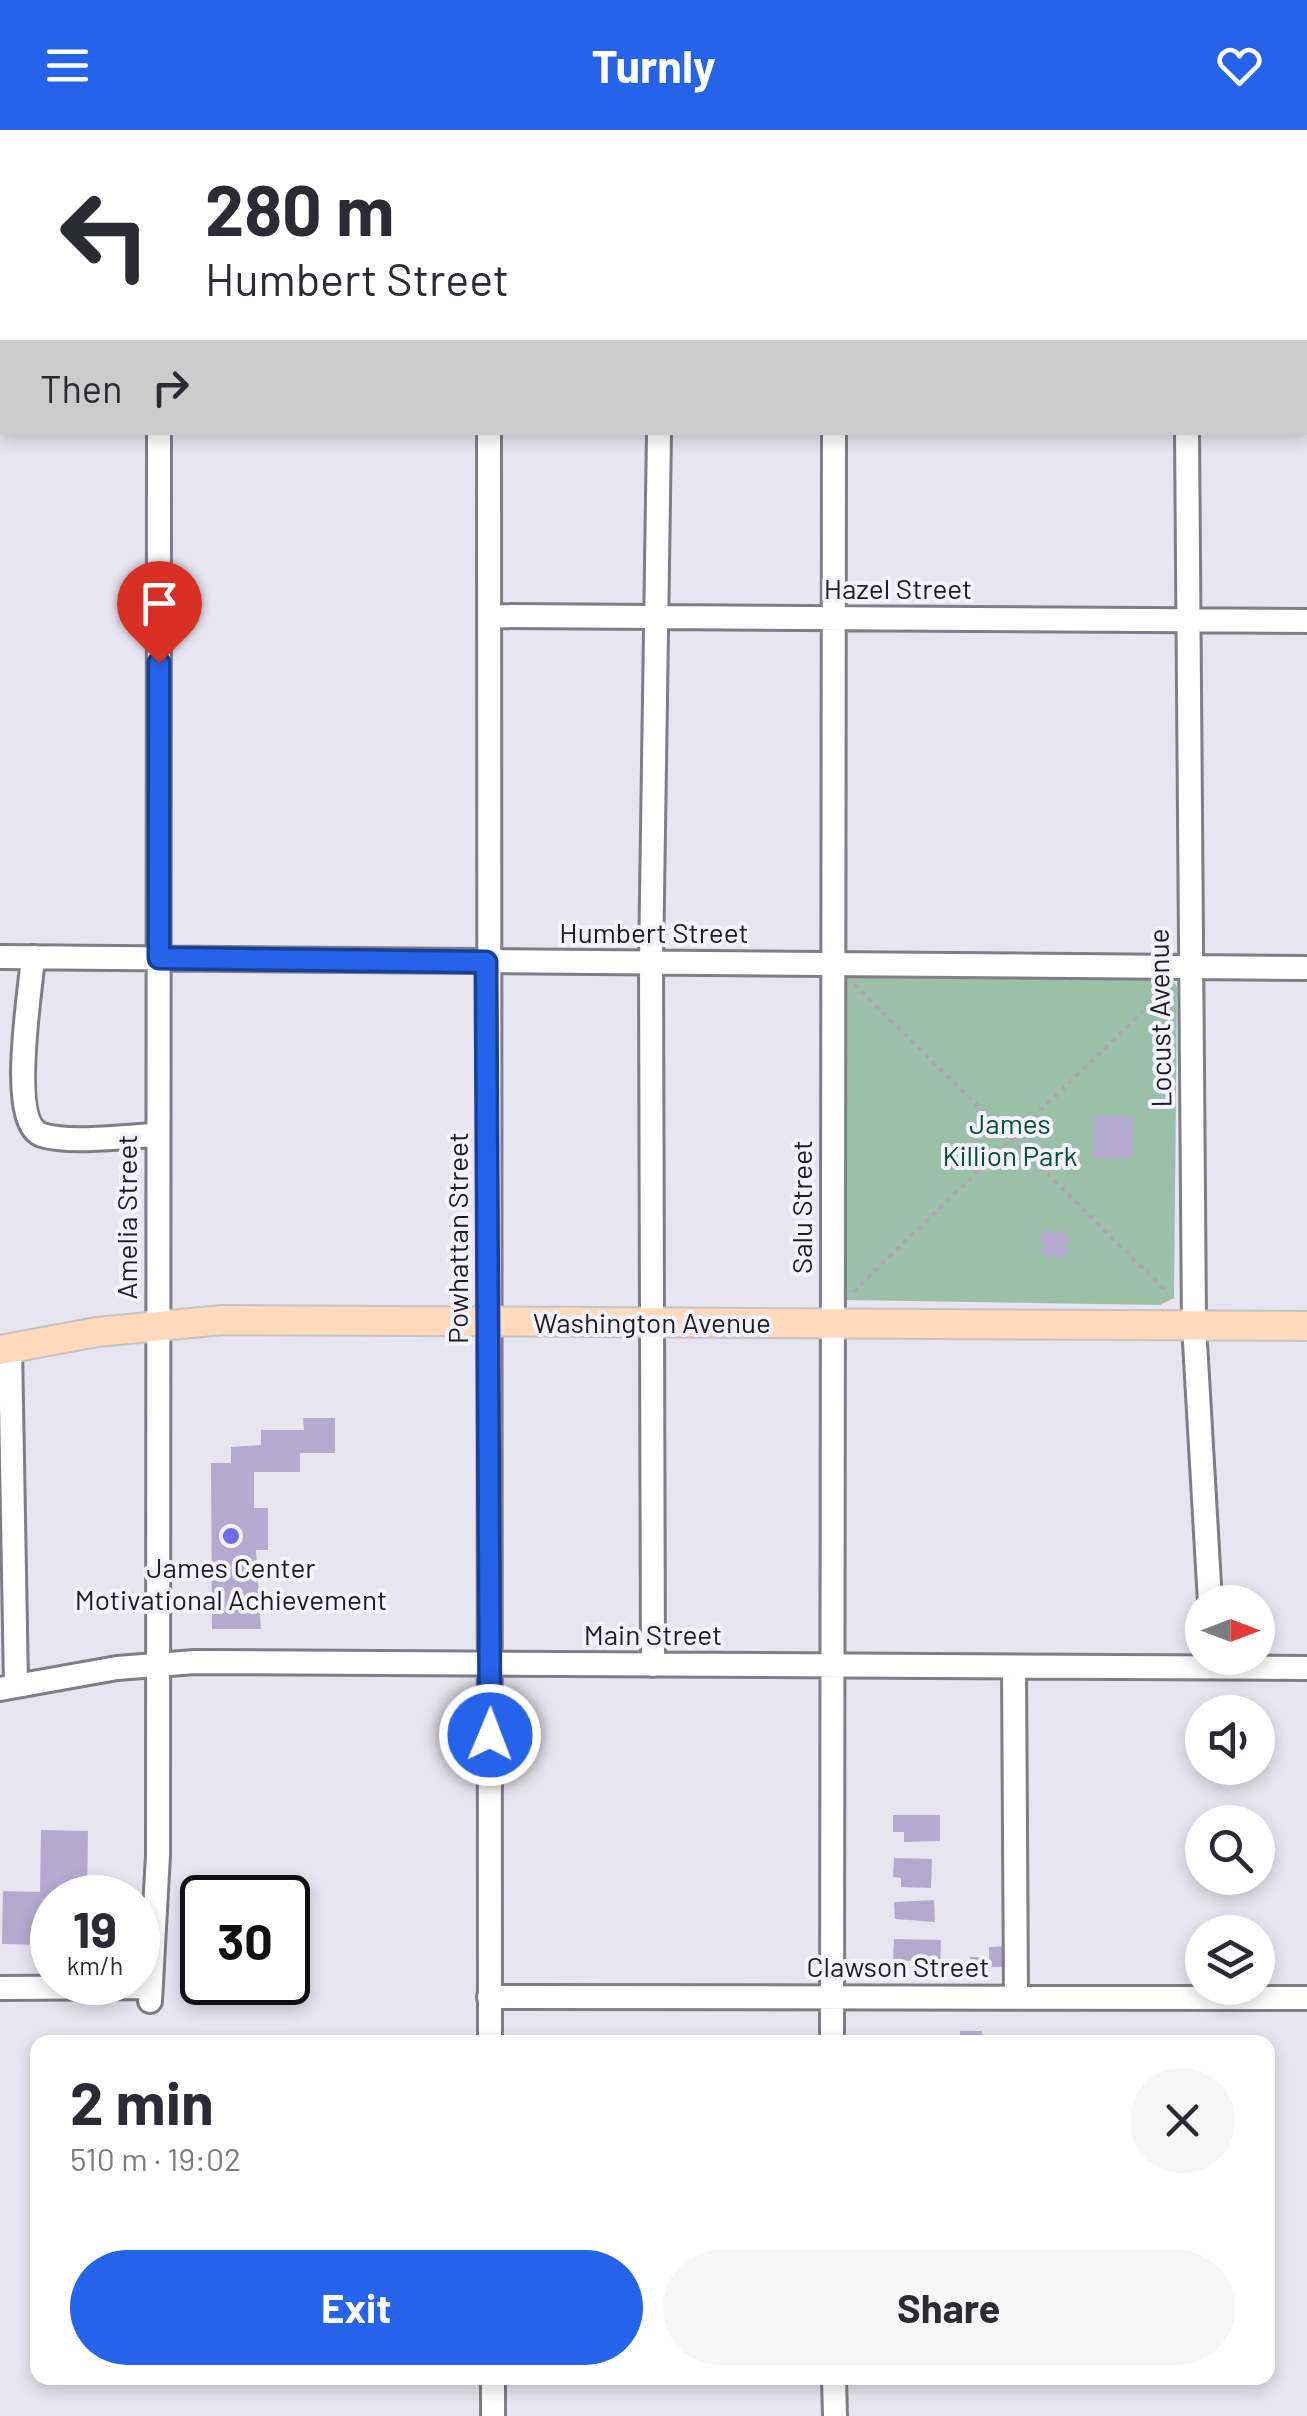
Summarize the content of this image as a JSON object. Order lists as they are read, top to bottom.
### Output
{
  "streets": {
    "main road": ["Washington Avenue"],
    "street": [
      "Hazel Street",
      "Humbert Street",
      "Locust Avenue",
      "Salu Street",
      "Amelia Street",
      "Powhattan Street",
      "Main Street",
      "Clawson Street"
    ]
  },
  "crossings": [
    ["Hazel Street", "Locust Avenue"],
    ["Hazel Street", "Salu Street"],
    ["Hazel Street", "Powhattan Street"],
    ["Humbert Street", "Locust Avenue"],
    ["Humbert Street", "Salu Street"],
    ["Humbert Street", "Amelia Street"],
    ["Humbert Street", "Powhattan Street"],
    ["Locust Avenue", "Washington Avenue"],
    ["Salu Street", "Washington Avenue"],
    ["Salu Street", "Main Street"],
    ["Salu Street", "Clawson Street"],
    ["Amelia Street", "Washington Avenue"],
    ["Amelia Street", "Main Street"],
    ["Powhattan Street", "Washington Avenue"],
    ["Powhattan Street", "Main Street"],
    ["Powhattan Street", "Clawson Street"]
  ],
  "parks": ["James Killion Park"],
  "places": ["James Center Motivational Achievement"],
  "north": "right",
  "page": {
    "header": "Turnly",
    "turn": ["280 m", "Humbert Street"],
    "then": "Then",
    "speed": "19 km/h",
    "limit": "30",
    "heading": ["2 min", "510 m · 19:02"],
    "buttons": ["Exit", "Share"]
  }
}
